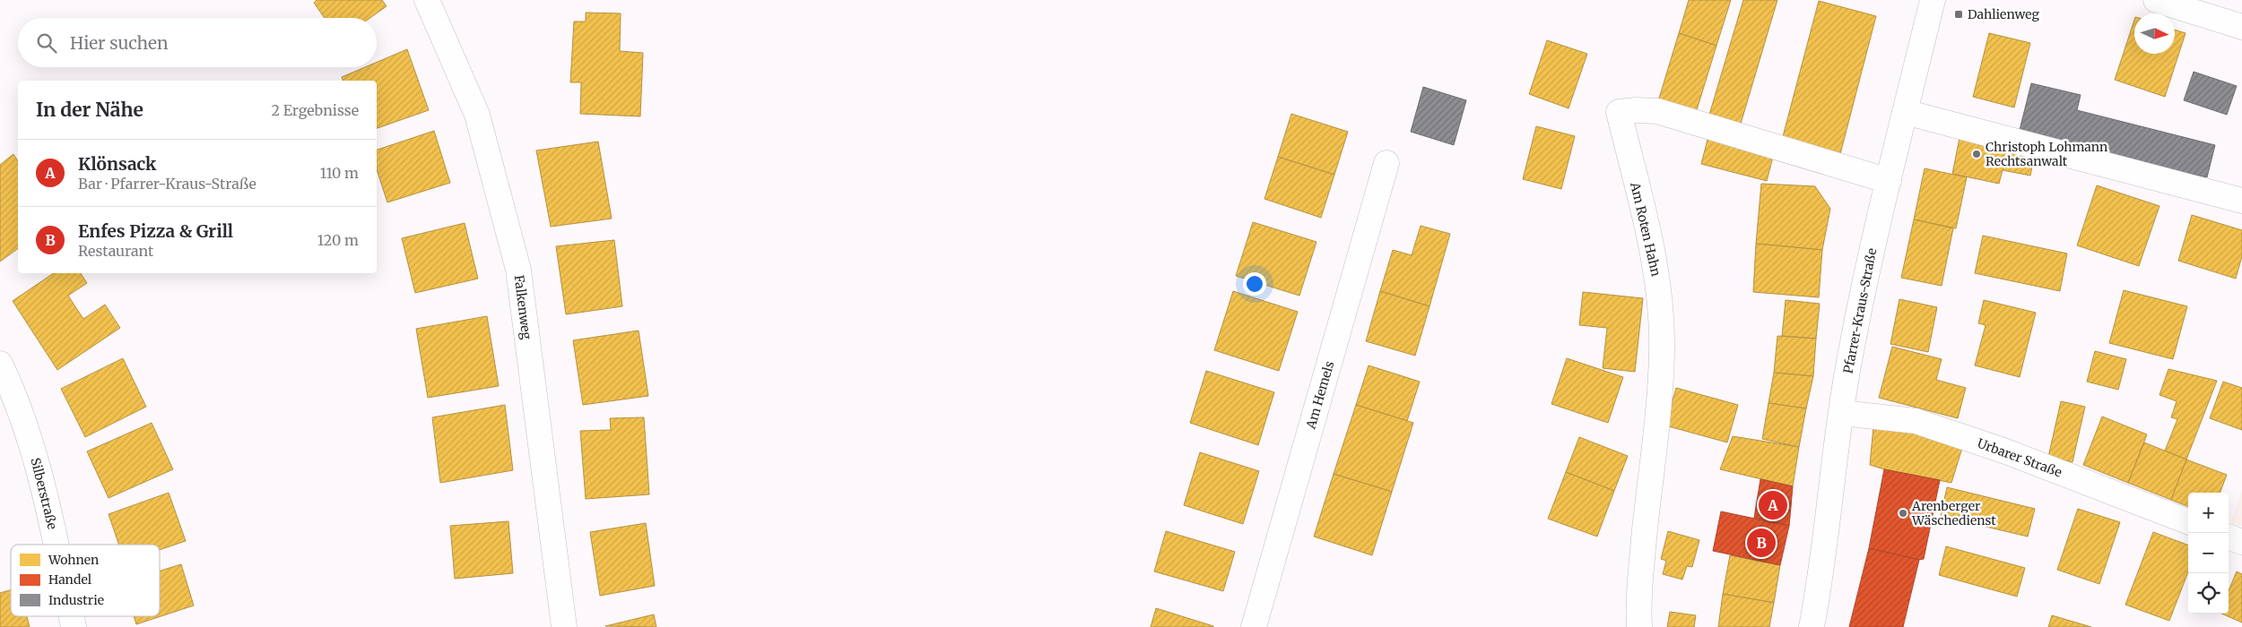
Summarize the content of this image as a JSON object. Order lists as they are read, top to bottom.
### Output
{
  "streets": {
    "street": [
      "Am Roten Hahn",
      "Falkenweg",
      "Pfarrer-Kraus-Straße",
      "Am Hemels",
      "Urbarer Straße",
      "Silberstraße"
    ]
  },
  "crossings": [
    ["Am Roten Hahn", "Pfarrer-Kraus-Straße"],
    ["Pfarrer-Kraus-Straße", "Urbarer Straße"]
  ],
  "places": {
    "transit": ["Dahlienweg"],
    "other": ["Christoph Lohmann Rechtsanwalt", "Arenberger Wäschedienst"]
  },
  "legend": ["Wohnen", "Handel", "Industrie"],
  "north": "right",
  "page": {
    "search": "Hier suchen",
    "heading": ["In der Nähe", "2 Ergebnisse"],
    "list": [
      {
        "mark": "A",
        "name": "Klönsack",
        "note": "Bar · Pfarrer-Kraus-Straße",
        "value": "110 m"
      },
      {
        "mark": "B",
        "name": "Enfes Pizza & Grill",
        "note": "Restaurant",
        "value": "120 m"
      }
    ],
    "pins": ["A", "B"],
    "map_buttons": ["+", "−"]
  }
}
